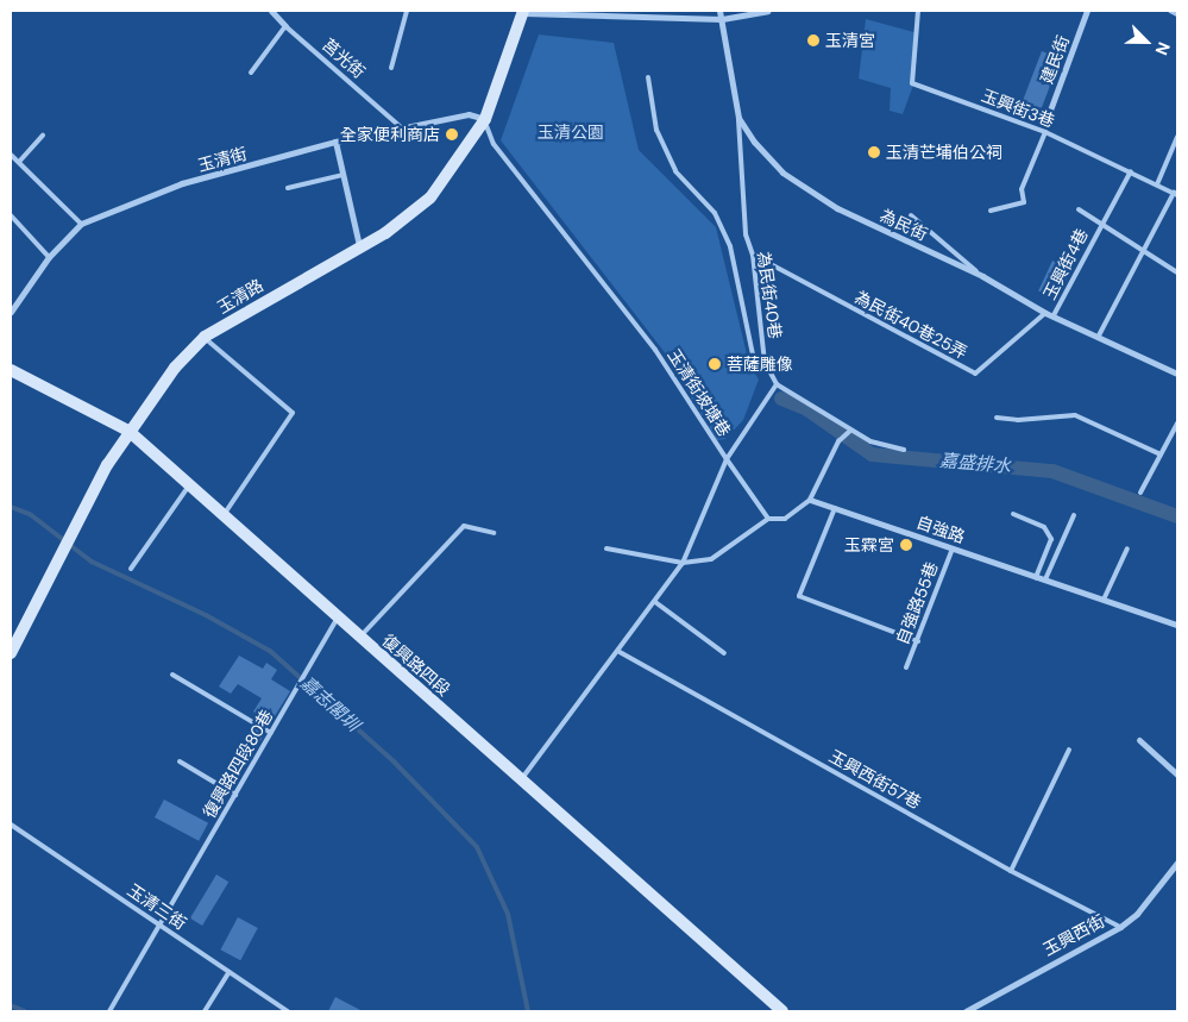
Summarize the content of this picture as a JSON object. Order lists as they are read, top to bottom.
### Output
{
  "streets": {
    "street": [
      "莒光街",
      "建民街",
      "玉清街",
      "為民街",
      "玉清路",
      "自強路",
      "復興路四段",
      "玉興西街"
    ],
    "lane": [
      "玉興街3巷",
      "玉興街4巷",
      "為民街40巷",
      "為民街40巷25弄",
      "玉清街坡塘巷",
      "自強路55巷",
      "復興路四段80巷",
      "玉興西街57巷",
      "玉清三街"
    ]
  },
  "crossings": [
    ["莒光街", "玉清街"],
    ["玉興街3巷", "玉興街4巷"],
    ["玉清街", "玉清路"],
    ["玉清街", "玉清街坡塘巷"],
    ["為民街", "玉興街4巷"],
    ["為民街", "為民街40巷"],
    ["為民街", "為民街40巷25弄"],
    ["為民街40巷", "為民街40巷25弄"],
    ["玉清路", "玉清街坡塘巷"],
    ["玉清路", "復興路四段"],
    ["玉清街坡塘巷", "復興路四段"],
    ["玉清街坡塘巷", "玉興西街57巷"],
    ["自強路", "自強路55巷"],
    ["復興路四段", "復興路四段80巷"],
    ["復興路四段80巷", "玉清三街"],
    ["玉興西街57巷", "玉興西街"]
  ],
  "water": ["嘉盛排水", "嘉志閣圳"],
  "parks": ["玉清公園"],
  "places": [
    "玉清宮",
    "全家便利商店",
    "玉清芒埔伯公祠",
    "菩薩雕像",
    "玉霖宮"
  ],
  "north": "bottom right"
}
